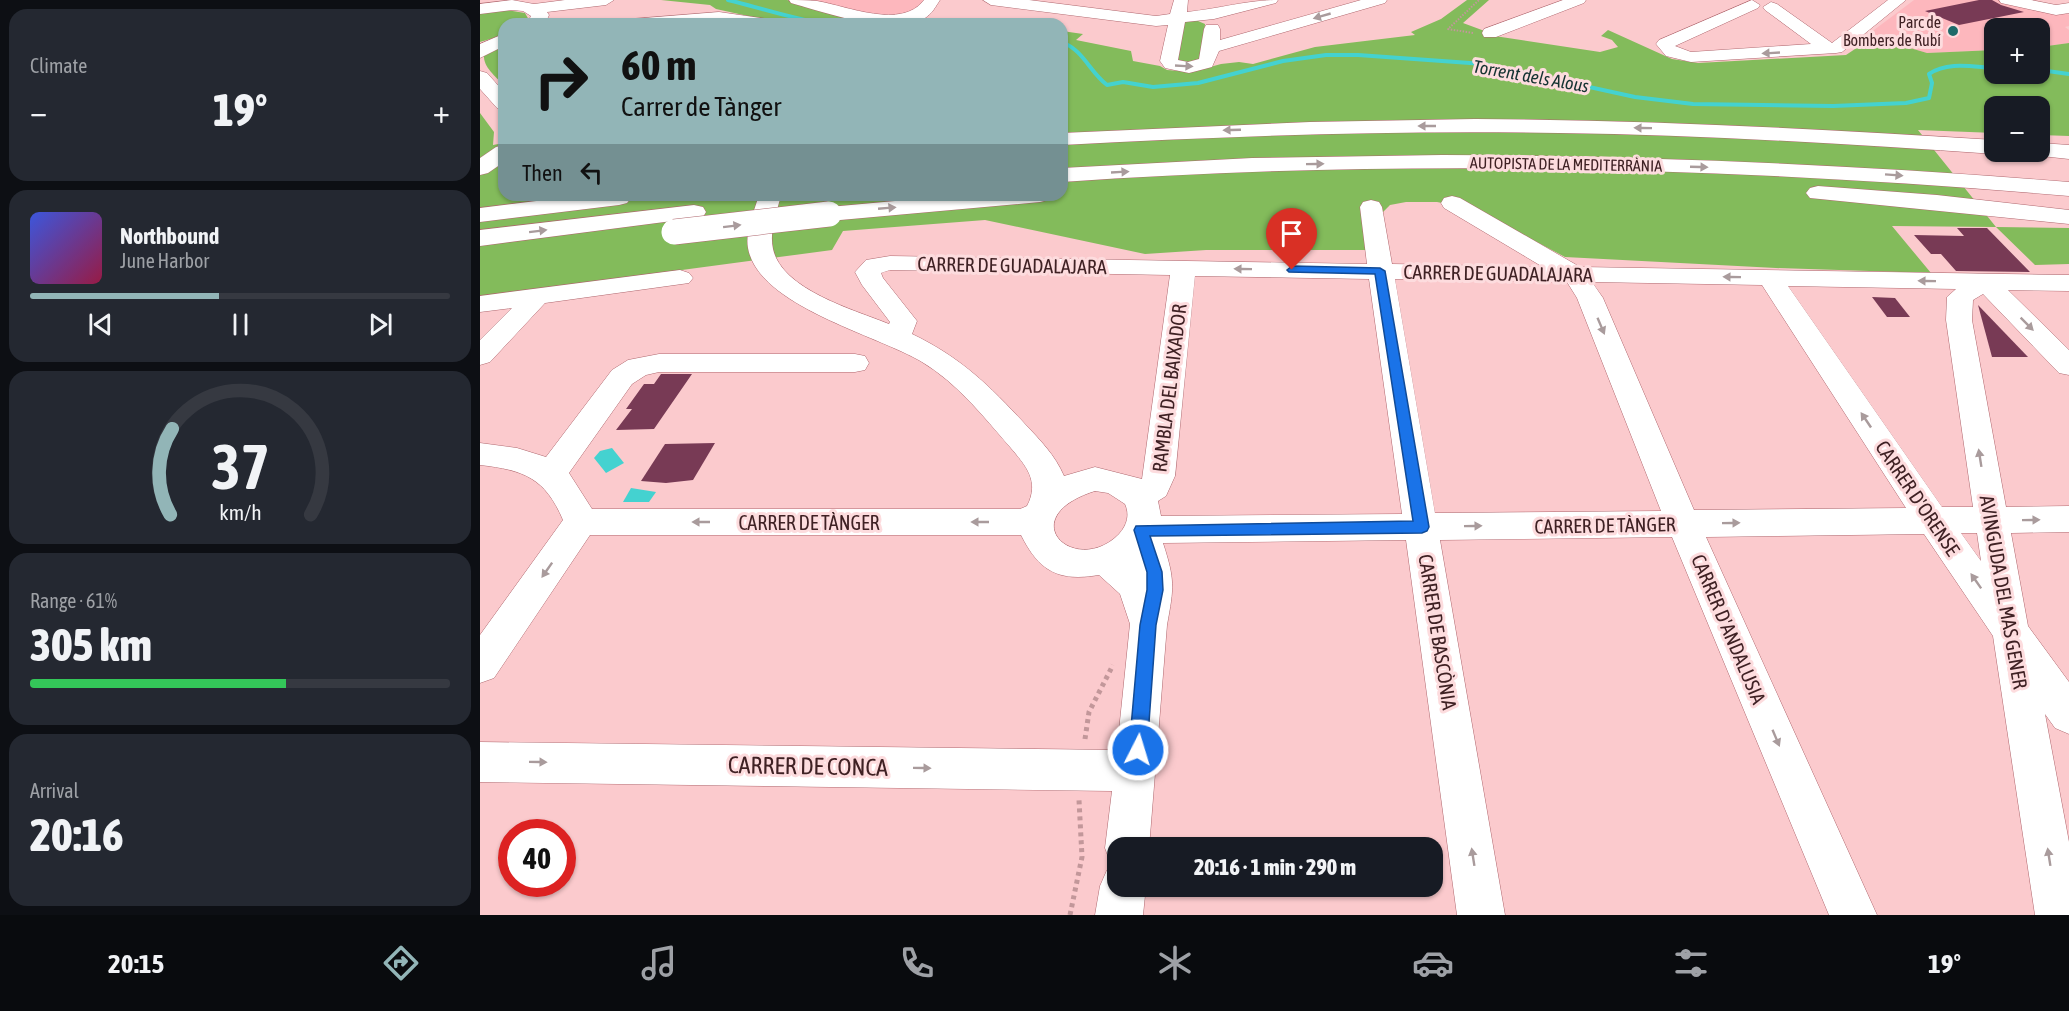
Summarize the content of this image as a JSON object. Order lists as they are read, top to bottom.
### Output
{
  "streets": {
    "main road": ["AUTOPISTA DE LA MEDITERRÀNIA"],
    "street": [
      "CARRER DE GUADALAJARA",
      "RAMBLA DEL BAIXADOR",
      "CARRER D'ORENSE",
      "CARRER DE TÀNGER",
      "AVINGUDA DEL MAS GENER",
      "CARRER D'ANDALUSIA",
      "CARRER DE BASCÒNIA",
      "CARRER DE CONCA"
    ]
  },
  "crossings": [
    ["CARRER DE GUADALAJARA", "RAMBLA DEL BAIXADOR"],
    ["CARRER DE GUADALAJARA", "CARRER D'ORENSE"],
    ["CARRER DE GUADALAJARA", "AVINGUDA DEL MAS GENER"],
    ["CARRER DE GUADALAJARA", "CARRER D'ANDALUSIA"],
    ["CARRER DE GUADALAJARA", "CARRER DE BASCÒNIA"],
    ["RAMBLA DEL BAIXADOR", "CARRER DE TÀNGER"],
    ["CARRER D'ORENSE", "CARRER DE TÀNGER"],
    ["CARRER D'ORENSE", "AVINGUDA DEL MAS GENER"],
    ["CARRER DE TÀNGER", "AVINGUDA DEL MAS GENER"],
    ["CARRER DE TÀNGER", "CARRER D'ANDALUSIA"],
    ["CARRER DE TÀNGER", "CARRER DE BASCÒNIA"]
  ],
  "one_way": [
    "CARRER D'ORENSE",
    "AVINGUDA DEL MAS GENER",
    "CARRER D'ANDALUSIA",
    "CARRER DE BASCÒNIA",
    "CARRER DE CONCA"
  ],
  "water": ["Torrent dels Alous"],
  "places": ["Parc de Bombers de Rubí"],
  "page": {
    "tile": [
      "Climate",
      ["Range · 61%", "305 km"],
      ["Arrival", "20:16"]
    ],
    "map_buttons": ["+", "−"],
    "turn": ["60 m", "Carrer de Tànger"],
    "heat": ["−", "19°", "+"],
    "then": "Then",
    "song": ["Northbound", "June Harbor"],
    "limit": "40",
    "trip": "20:16 · 1 min · 290 m",
    "tabs": ["20:15", "19°"],
    "gauge": ["37", "km/h"]
  }
}
